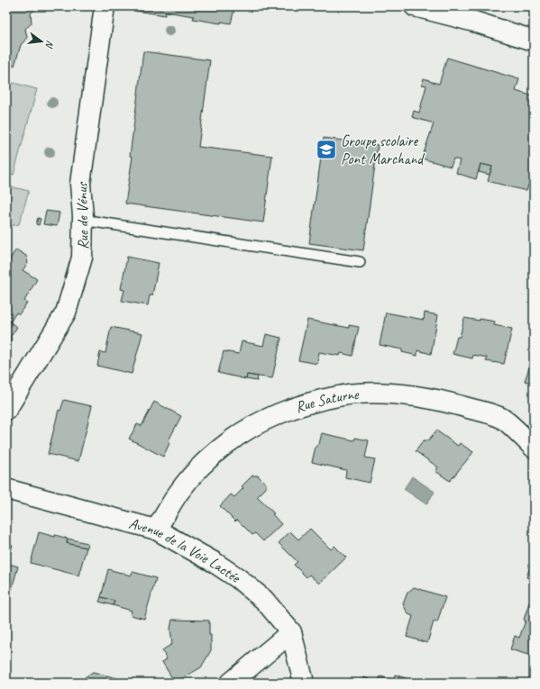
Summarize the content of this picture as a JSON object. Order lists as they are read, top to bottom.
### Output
{
  "streets": {
    "street": ["Rue de Vénus", "Rue Saturne", "Avenue de la Voie Lactée"]
  },
  "crossings": [
    ["Rue Saturne", "Avenue de la Voie Lactée"]
  ],
  "places": {
    "school or university": ["Groupe scolaire Pont Marchand"]
  },
  "north": "right"
}
